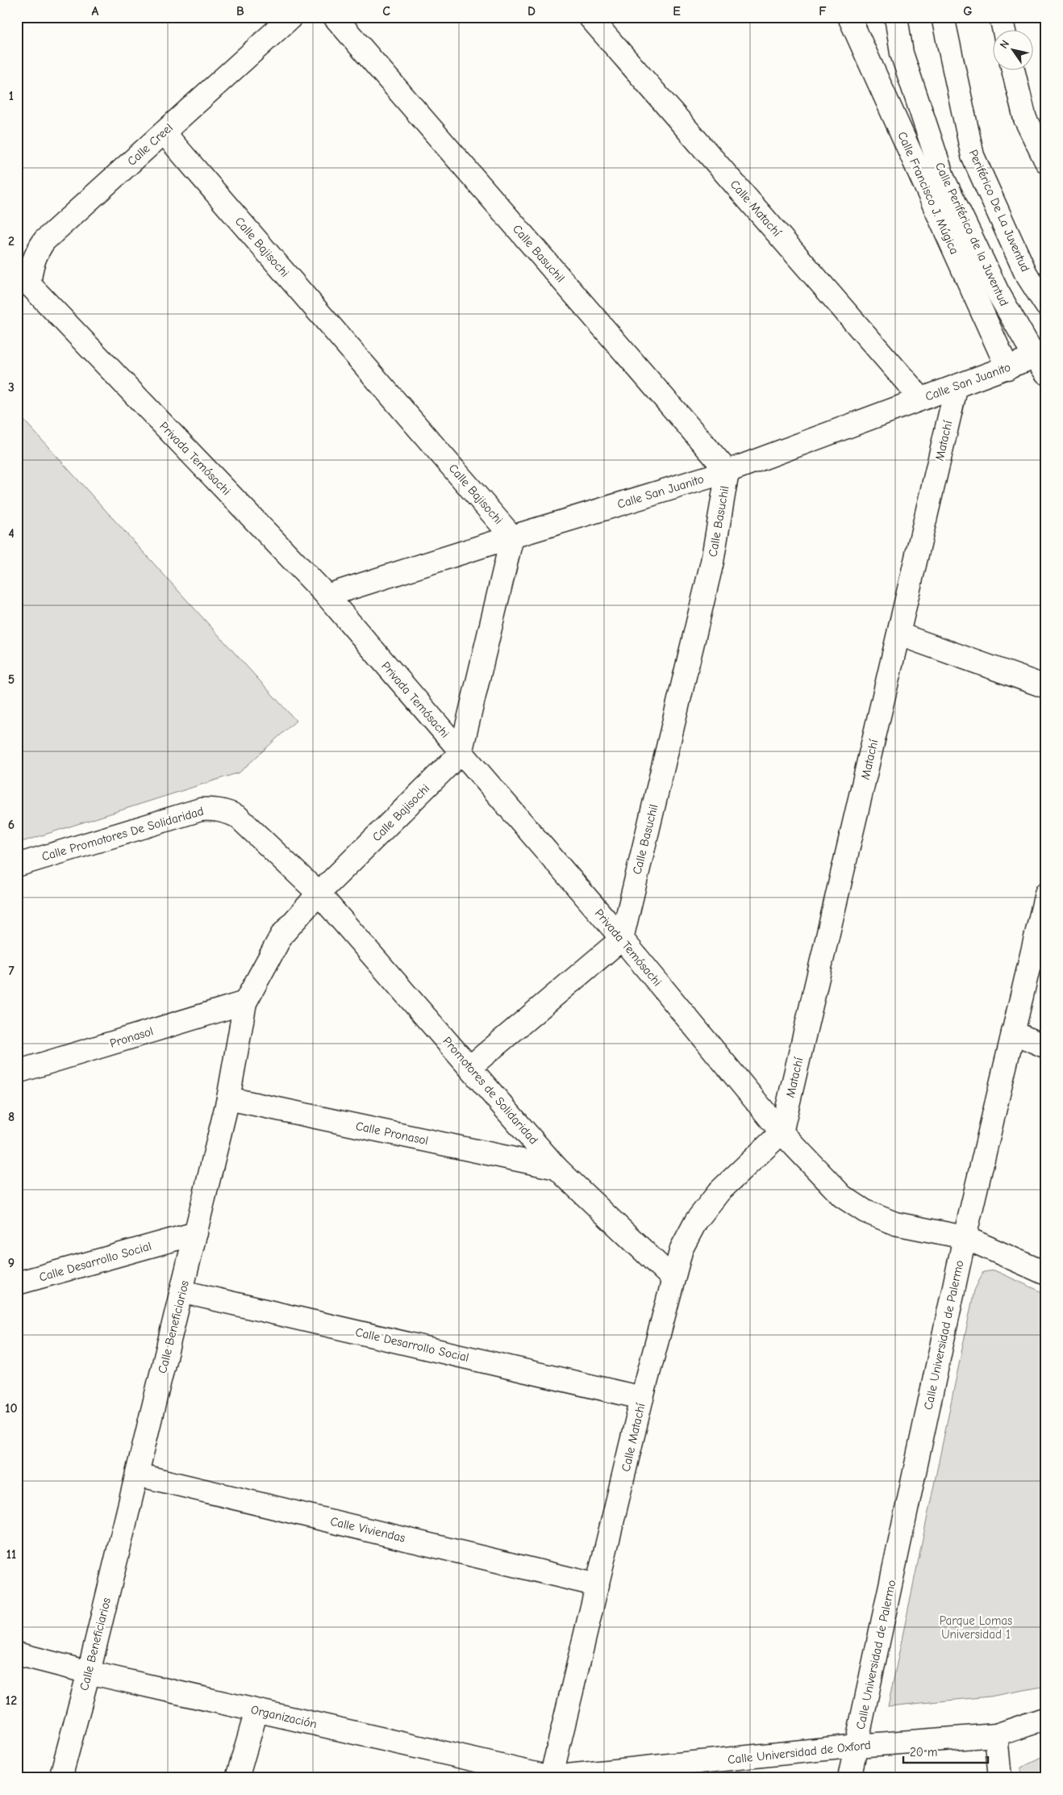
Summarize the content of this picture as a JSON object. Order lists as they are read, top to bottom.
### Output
{
  "streets": {
    "main road": [
      "Calle Creel",
      "Calle Francisco J. Múgica",
      "Calle Matachí",
      "Periférico De La Juventud",
      "Calle Periférico de la Juventud",
      "Calle Bajisochi",
      "Calle Basuchil",
      "Calle San Juanito",
      "Matachí",
      "Privada Temósachi",
      "Calle Promotores De Solidaridad",
      "Pronasol",
      "Promotores de Solidaridad",
      "Calle Pronasol",
      "Calle Desarrollo Social",
      "Calle Beneficiarios",
      "Calle Universidad de Palermo",
      "Calle Viviendas",
      "Organización",
      "Calle Universidad de Oxford"
    ]
  },
  "crossings": [
    ["Calle Creel", "Calle Bajisochi"],
    ["Calle Creel", "Privada Temósachi"],
    ["Calle Francisco J. Múgica", "Calle San Juanito"],
    ["Calle Matachí", "Calle San Juanito"],
    ["Calle Matachí", "Matachí"],
    ["Calle Matachí", "Privada Temósachi"],
    ["Calle Matachí", "Promotores de Solidaridad"],
    ["Calle Matachí", "Calle Desarrollo Social"],
    ["Calle Matachí", "Calle Viviendas"],
    ["Calle Matachí", "Organización"],
    ["Calle Matachí", "Calle Universidad de Oxford"],
    ["Calle Periférico de la Juventud", "Calle San Juanito"],
    ["Calle Bajisochi", "Calle San Juanito"],
    ["Calle Bajisochi", "Privada Temósachi"],
    ["Calle Bajisochi", "Calle Promotores De Solidaridad"],
    ["Calle Bajisochi", "Promotores de Solidaridad"],
    ["Calle Bajisochi", "Calle Beneficiarios"],
    ["Calle Basuchil", "Calle San Juanito"],
    ["Calle Basuchil", "Privada Temósachi"],
    ["Calle San Juanito", "Matachí"],
    ["Calle San Juanito", "Privada Temósachi"],
    ["Matachí", "Privada Temósachi"],
    ["Privada Temósachi", "Calle Universidad de Palermo"],
    ["Calle Promotores De Solidaridad", "Promotores de Solidaridad"],
    ["Calle Promotores De Solidaridad", "Calle Beneficiarios"],
    ["Pronasol", "Calle Beneficiarios"],
    ["Promotores de Solidaridad", "Calle Pronasol"],
    ["Promotores de Solidaridad", "Calle Beneficiarios"],
    ["Calle Pronasol", "Calle Beneficiarios"],
    ["Calle Desarrollo Social", "Calle Beneficiarios"],
    ["Calle Beneficiarios", "Calle Viviendas"],
    ["Calle Beneficiarios", "Organización"],
    ["Calle Universidad de Palermo", "Calle Universidad de Oxford"],
    ["Organización", "Calle Universidad de Oxford"]
  ],
  "parks": ["Parque Lomas Universidad 1"],
  "scale_bar": "20 m",
  "north": "top left",
  "grid": {
    "columns": [
      "A",
      "B",
      "C",
      "D",
      "E",
      "F",
      "G"
    ],
    "rows": [
      "1",
      "2",
      "3",
      "4",
      "5",
      "6",
      "7",
      "8",
      "9",
      "10",
      "11",
      "12"
    ]
  }
}
